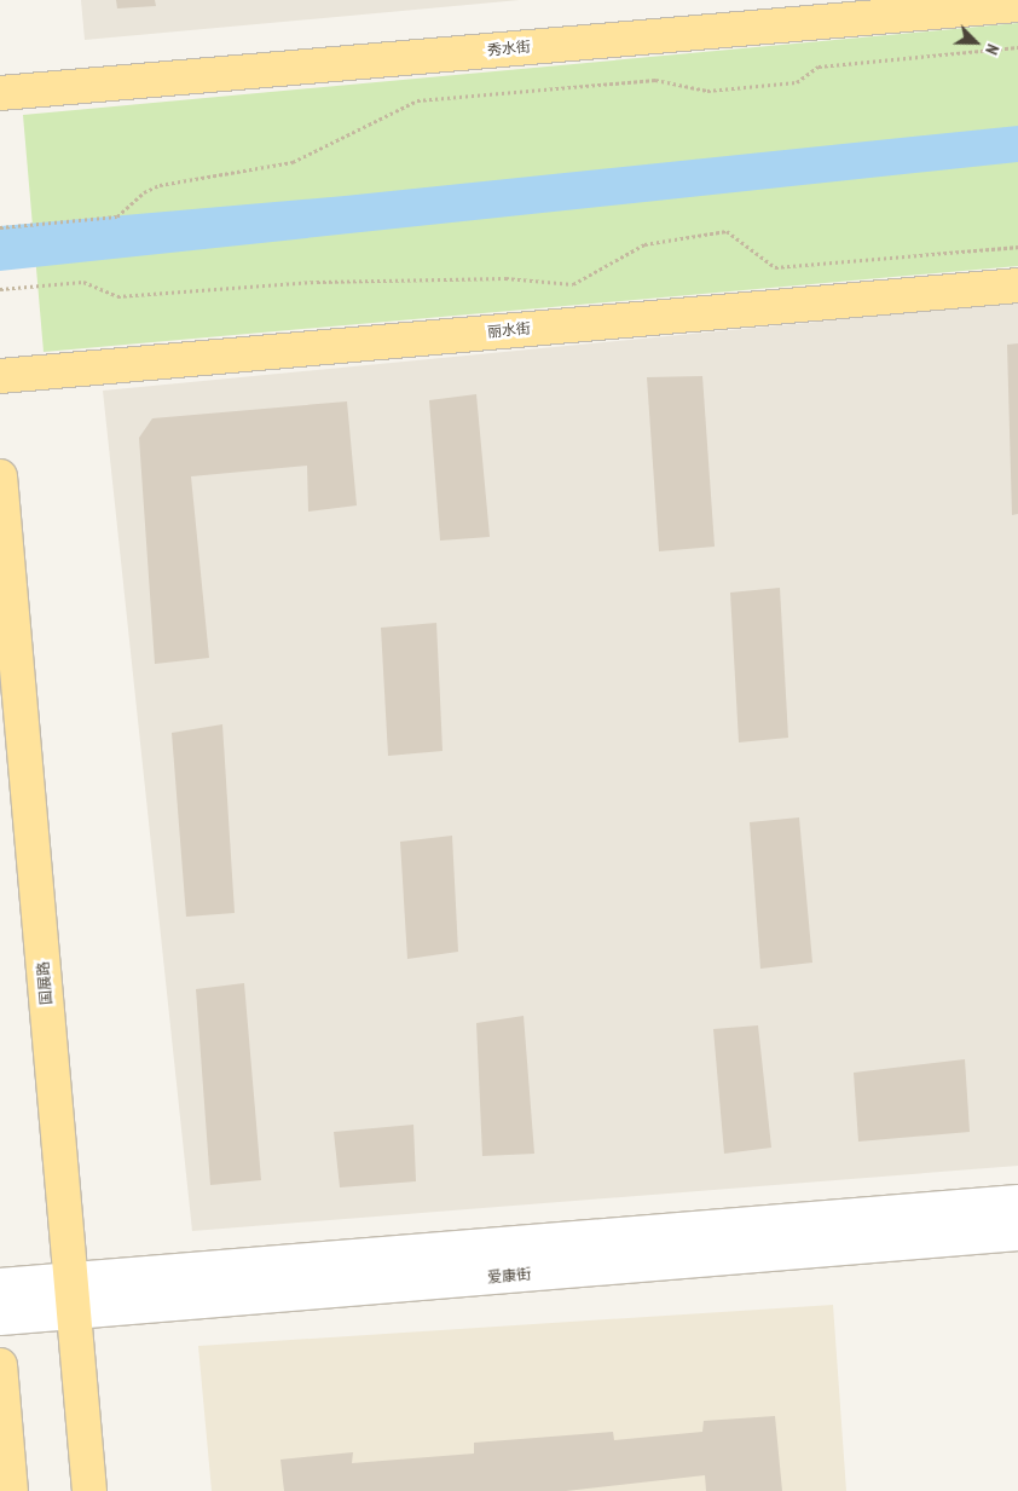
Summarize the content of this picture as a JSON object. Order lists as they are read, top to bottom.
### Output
{
  "streets": {
    "main road": ["秀水街", "丽水街", "国展路"],
    "street": ["爱康街"]
  },
  "crossings": [
    ["国展路", "爱康街"]
  ],
  "north": "bottom right"
}
